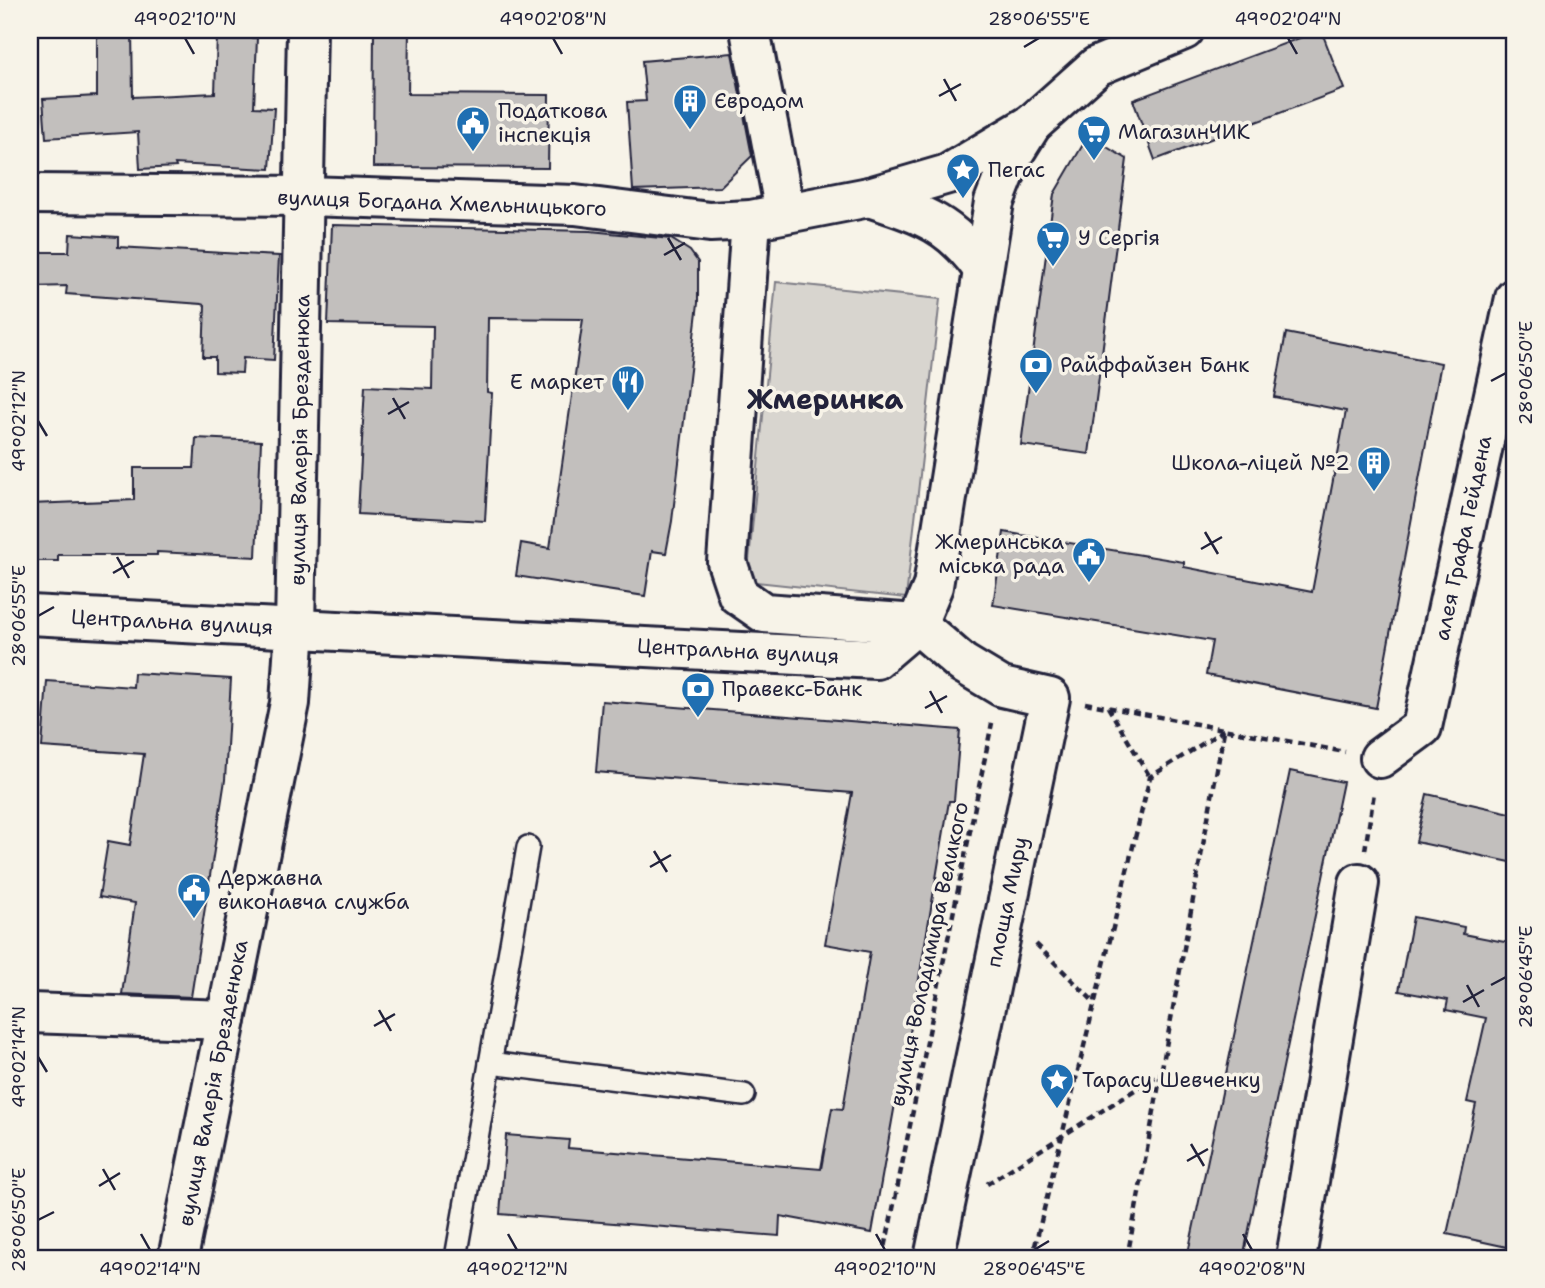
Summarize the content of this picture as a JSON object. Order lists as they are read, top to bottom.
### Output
{
  "streets": {
    "street": [
      "вулиця Богдана Хмельницького",
      "вулиця Валерія Брезденюка",
      "алея Графа Гейдена",
      "Центральна вулиця",
      "площа Миру"
    ],
    "path": ["вулиця Володимира Великого"]
  },
  "crossings": [
    ["вулиця Богдана Хмельницького", "вулиця Валерія Брезденюка"],
    ["вулиця Богдана Хмельницького", "Центральна вулиця"],
    ["вулиця Валерія Брезденюка", "Центральна вулиця"]
  ],
  "districts": ["Жмеринка"],
  "places": {
    "building": ["Євродом", "Школа-ліцей №2"],
    "public building": ["Податкова інспекція", "Жмеринська міська рада", "Державна виконавча служба"],
    "supermarket": ["МагазинЧИК", "У Сергія"],
    "place": ["Пегас", "Тарасу Шевченку"],
    "bank": ["Райффайзен Банк", "Правекс-Банк"],
    "restaurant": ["E маркет"]
  },
  "coordinates": [
    "49°02'10\"N",
    "49°02'08\"N",
    "28°06'55\"E",
    "49°02'04\"N",
    "28°06'50\"E",
    "49°02'12\"N",
    "28°06'45\"E",
    "49°02'14\"N"
  ]
}
